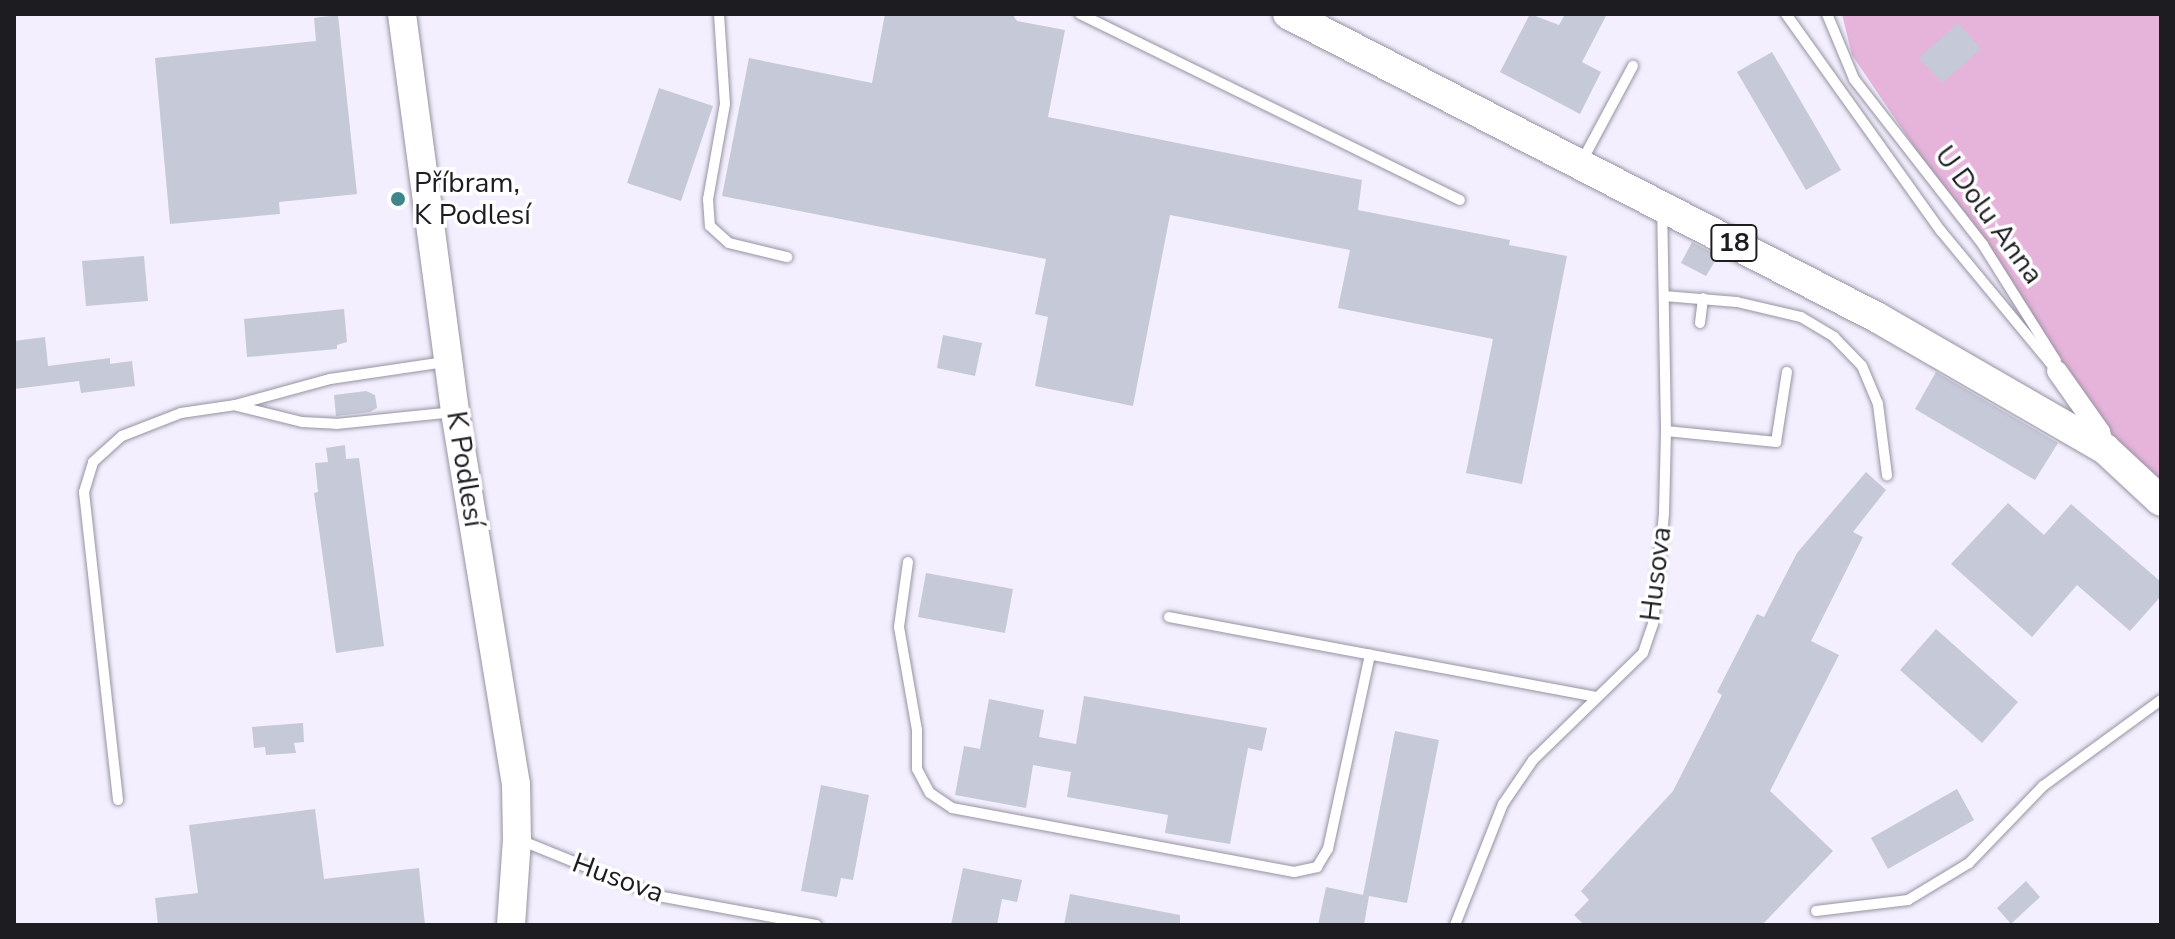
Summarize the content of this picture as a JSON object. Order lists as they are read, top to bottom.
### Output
{
  "streets": {
    "main road": ["18"],
    "street": ["U Dolu Anna", "K Podlesí"],
    "lane": ["Husova"]
  },
  "crossings": [
    ["U Dolu Anna", "18"],
    ["18", "Husova"],
    ["K Podlesí", "Husova"]
  ],
  "places": ["Příbram, K Podlesí"]
}
